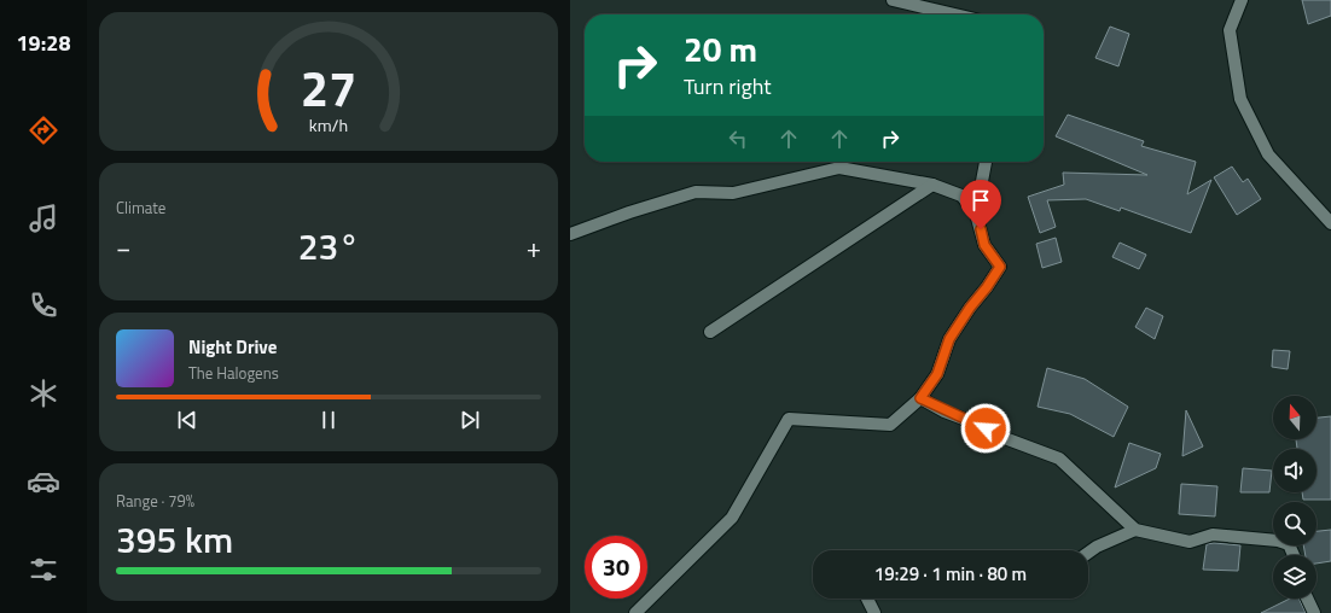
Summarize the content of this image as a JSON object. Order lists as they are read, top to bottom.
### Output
{
  "north": "top",
  "page": {
    "tabs": "19:28",
    "turn": ["20 m", "Turn right"],
    "tile": [
      "Climate",
      ["Range · 79%", "395 km"]
    ],
    "heat": ["−", "23°", "+"],
    "song": ["Night Drive", "The Halogens"],
    "limit": "30",
    "trip": "19:29 · 1 min · 80 m",
    "gauge": ["27", "km/h"]
  }
}
